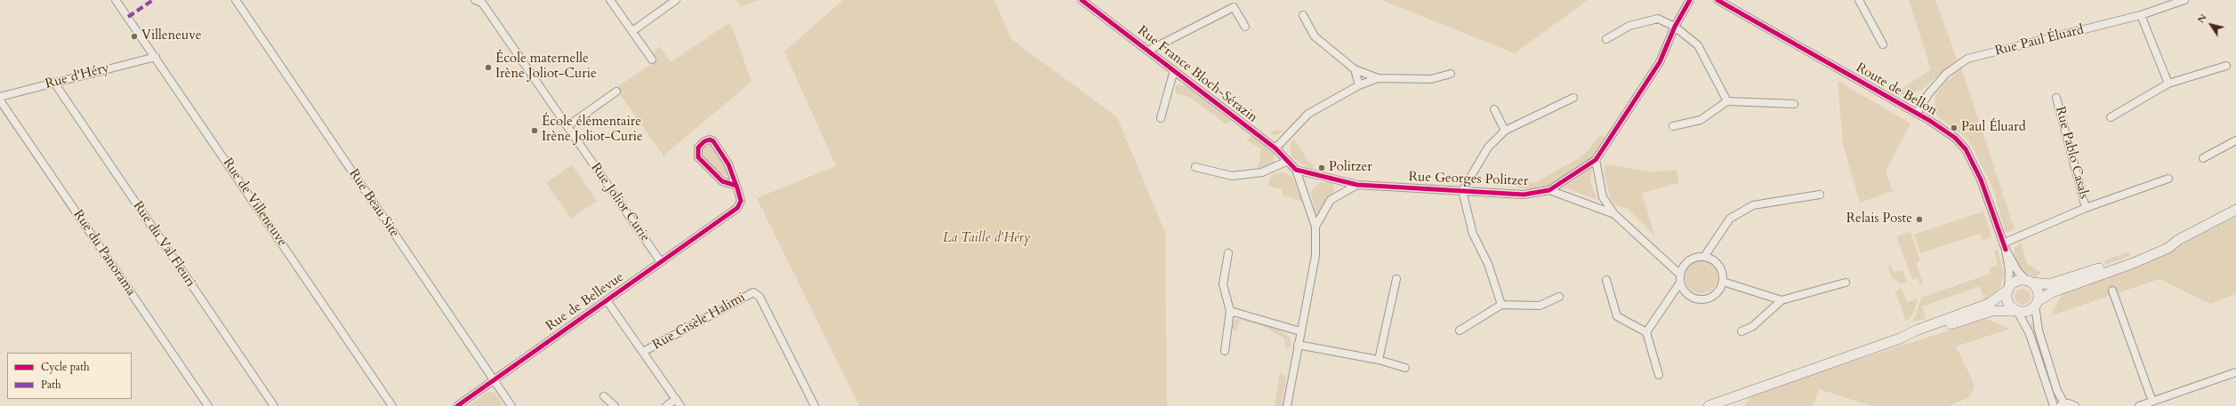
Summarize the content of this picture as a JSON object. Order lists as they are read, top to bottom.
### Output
{
  "streets": {
    "street": [
      "Rue Paul Éluard",
      "Rue France Bloch-Sérazin",
      "Rue d'Héry",
      "Route de Bellon",
      "Rue Pablo Casals",
      "Rue Georges Politzer",
      "Rue de Villeneuve",
      "Rue Joliot Curie",
      "Rue Beau Site",
      "Rue du Val Fleuri",
      "Rue du Panorama",
      "Rue de Bellevue",
      "Rue Gisèle Halimi"
    ]
  },
  "crossings": [
    ["Rue Paul Éluard", "Route de Bellon"],
    ["Rue France Bloch-Sérazin", "Rue Georges Politzer"],
    ["Rue d'Héry", "Rue de Villeneuve"],
    ["Rue d'Héry", "Rue du Val Fleuri"],
    ["Route de Bellon", "Rue Pablo Casals"],
    ["Rue Joliot Curie", "Rue de Bellevue"],
    ["Rue Beau Site", "Rue de Bellevue"]
  ],
  "parks": ["La Taille d'Héry"],
  "places": [
    "Villeneuve",
    "École maternelle Irène Joliot-Curie",
    "Paul Éluard",
    "École élémentaire Irène Joliot-Curie",
    "Politzer",
    "Relais Poste"
  ],
  "legend": ["Cycle path", "Path"],
  "north": "top left"
}
